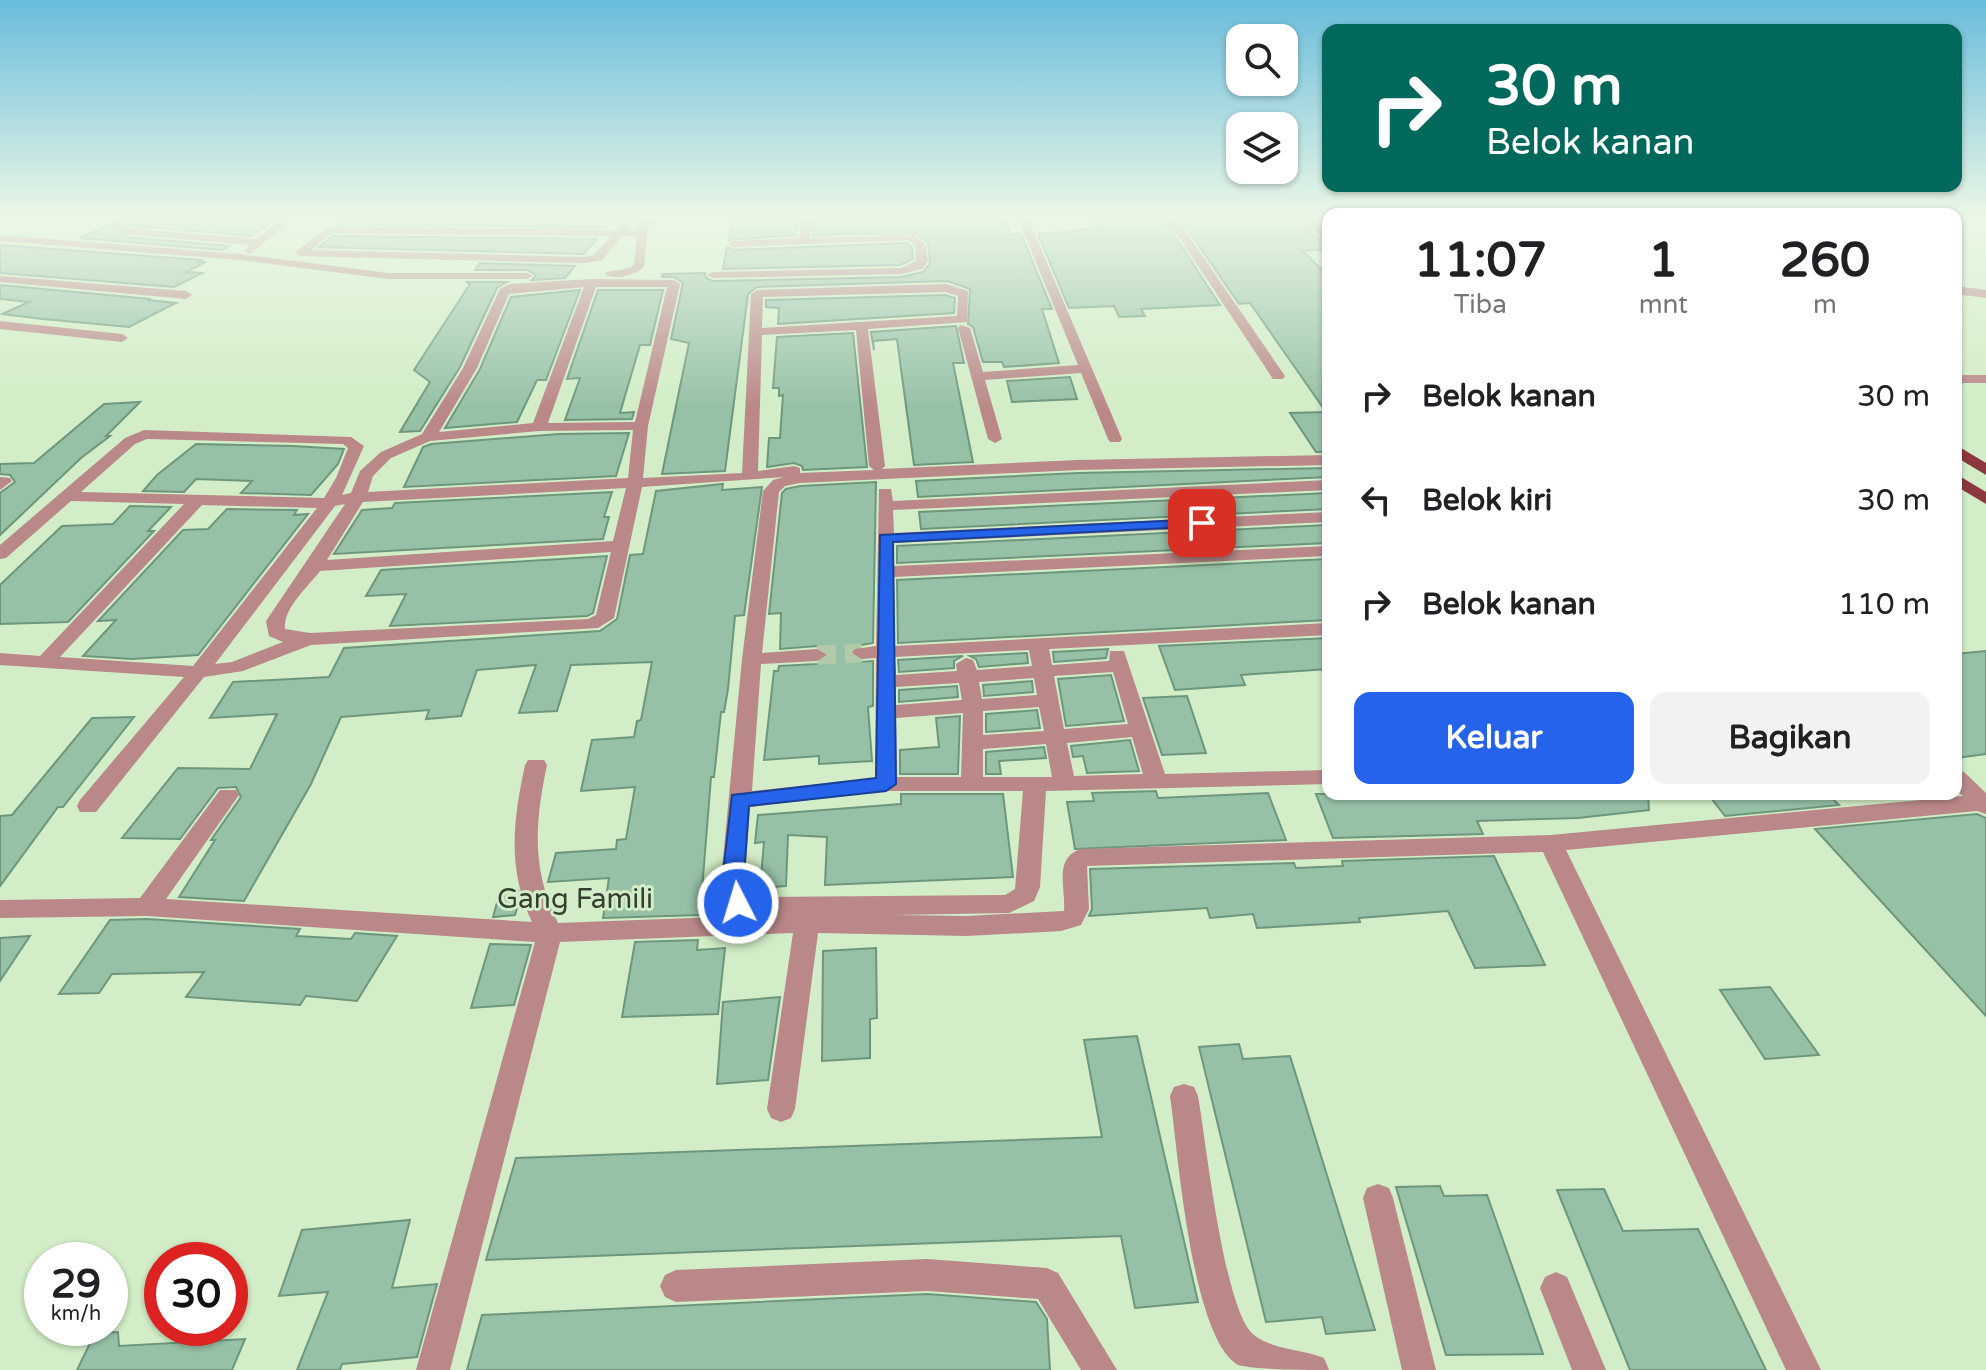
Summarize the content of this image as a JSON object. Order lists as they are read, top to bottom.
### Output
{
  "streets": {
    "street": ["Gang Famili"]
  },
  "page": {
    "turn": ["30 m", "Belok kanan"],
    "eta": [
      "11:07",
      "Tiba",
      "1",
      "mnt",
      "260",
      "m"
    ],
    "list": [
      {
        "name": "Belok kanan",
        "value": "30 m"
      },
      {
        "name": "Belok kiri",
        "value": "30 m"
      },
      {
        "name": "Belok kanan",
        "value": "110 m"
      }
    ],
    "buttons": ["Keluar", "Bagikan"],
    "speed": "29 km/h",
    "limit": "30"
  }
}
